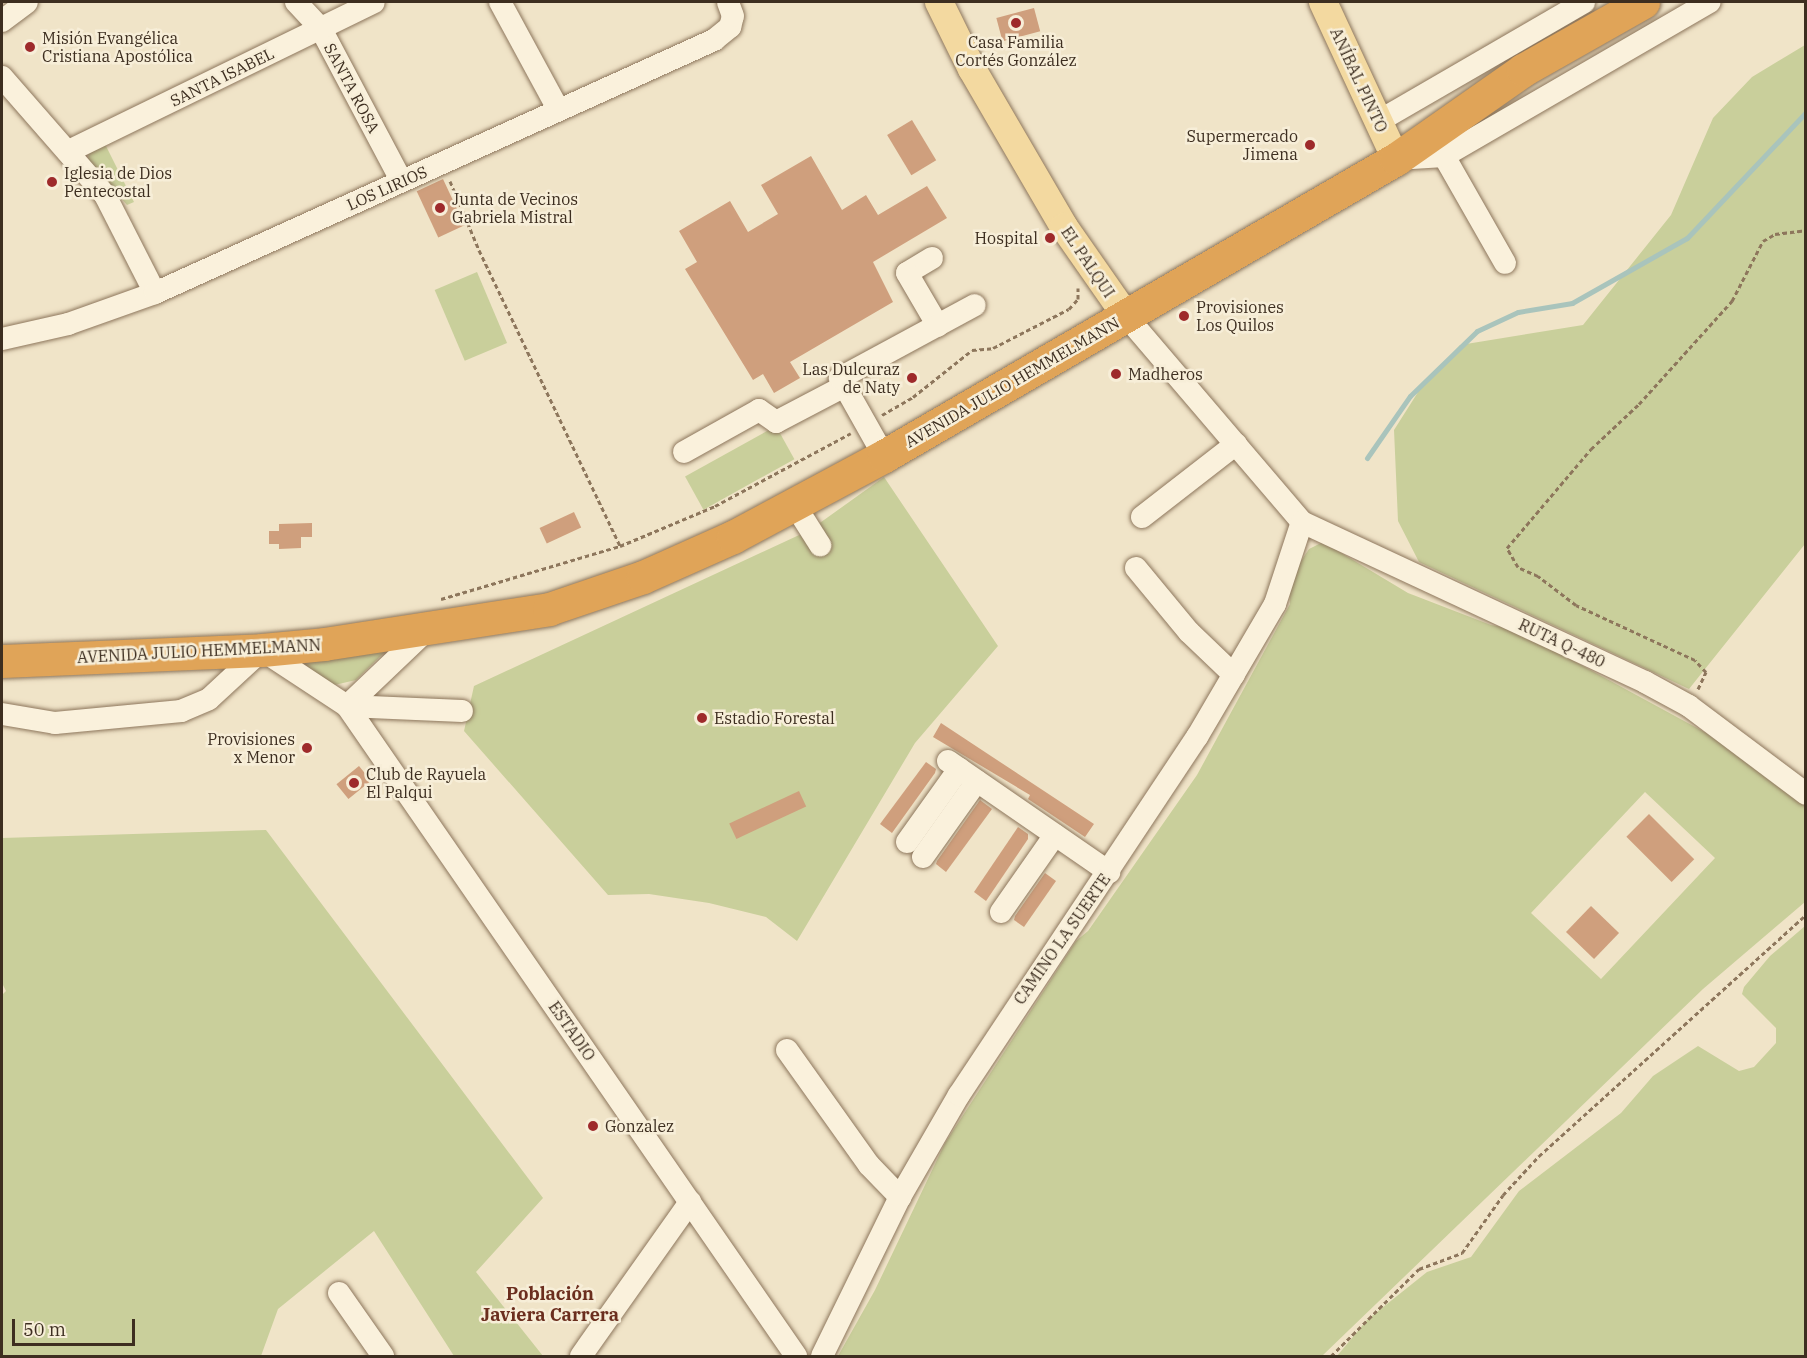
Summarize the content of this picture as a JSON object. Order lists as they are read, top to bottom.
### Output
{
  "streets": {
    "highway": ["AVENIDA JULIO HEMMELMANN"],
    "main road": ["ANÍBAL PINTO", "EL PALQUI"],
    "street": [
      "SANTA ISABEL",
      "SANTA ROSA",
      "LOS LIRIOS",
      "RUTA Q-480",
      "CAMINO LA SUERTE",
      "ESTADIO"
    ]
  },
  "crossings": [
    ["SANTA ISABEL", "SANTA ROSA"],
    ["ANÍBAL PINTO", "AVENIDA JULIO HEMMELMANN"],
    ["SANTA ROSA", "LOS LIRIOS"],
    ["EL PALQUI", "AVENIDA JULIO HEMMELMANN"],
    ["EL PALQUI", "RUTA Q-480"],
    ["EL PALQUI", "CAMINO LA SUERTE"],
    ["AVENIDA JULIO HEMMELMANN", "ESTADIO"],
    ["RUTA Q-480", "CAMINO LA SUERTE"]
  ],
  "districts": ["Población Javiera Carrera"],
  "places": [
    "Casa Familia Cortés González",
    "Misión Evangélica Cristiana Apostólica",
    "Supermercado Jimena",
    "Iglesia de Dios Pentecostal",
    "Junta de Vecinos Gabriela Mistral",
    "Hospital",
    "Provisiones Los Quilos",
    "Madheros",
    "Las Dulcuraz de Naty",
    "Estadio Forestal",
    "Provisiones x Menor",
    "Club de Rayuela El Palqui",
    "Gonzalez"
  ],
  "scale_bar": "50 m"
}
